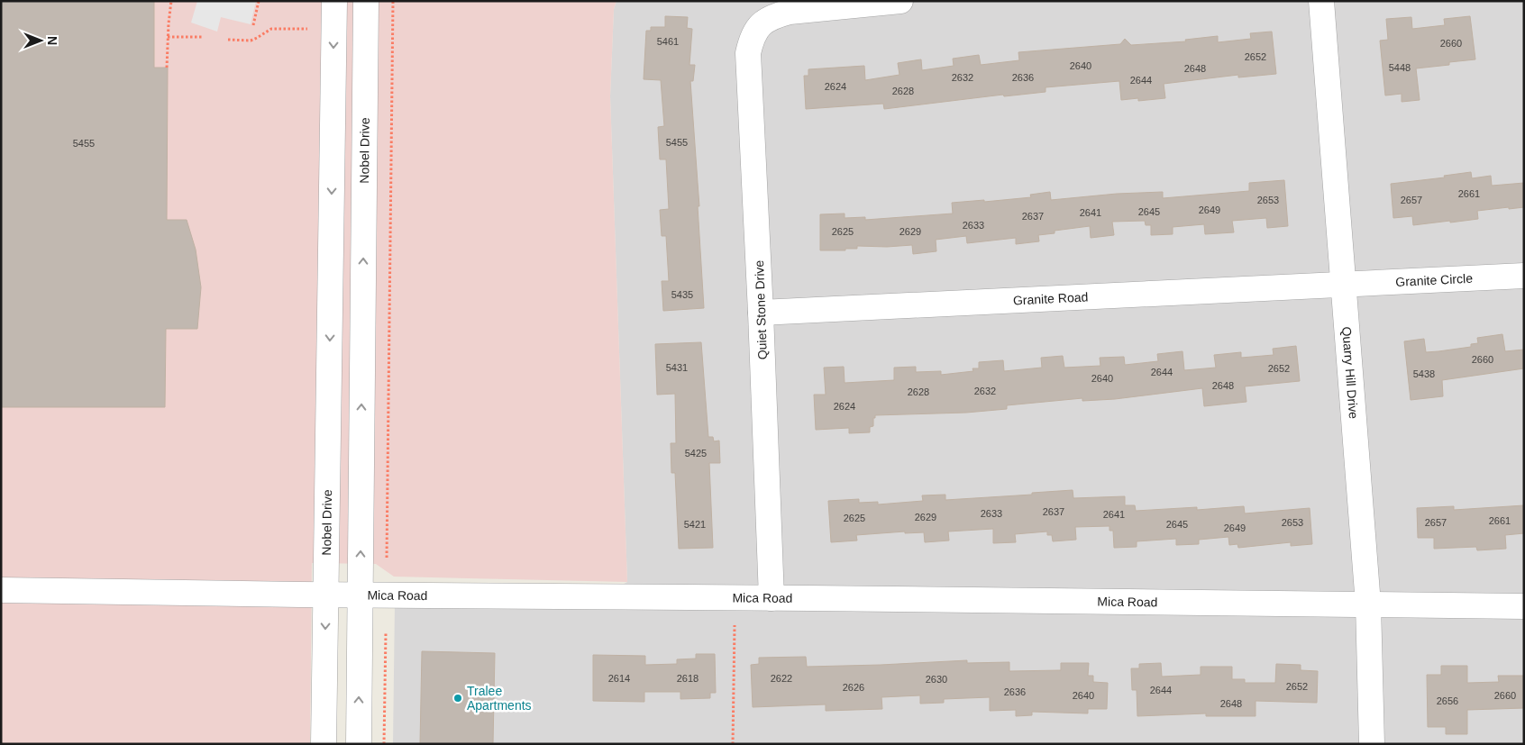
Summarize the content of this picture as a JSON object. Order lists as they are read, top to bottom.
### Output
{
  "streets": {
    "street": [
      "Nobel Drive",
      "Granite Circle",
      "Granite Road",
      "Quiet Stone Drive",
      "Quarry Hill Drive",
      "Mica Road"
    ]
  },
  "crossings": [
    ["Nobel Drive", "Mica Road"],
    ["Granite Circle", "Granite Road"],
    ["Granite Circle", "Quarry Hill Drive"],
    ["Granite Road", "Quiet Stone Drive"],
    ["Granite Road", "Quarry Hill Drive"],
    ["Quiet Stone Drive", "Mica Road"],
    ["Quarry Hill Drive", "Mica Road"]
  ],
  "places": ["Tralee Apartments"],
  "house_numbers": [
    "5461",
    "2660",
    "2652",
    "2640",
    "5448",
    "2648",
    "2632",
    "2636",
    "2644",
    "2624",
    "2628",
    "5455",
    "5455",
    "2661",
    "2653",
    "2657",
    "2649",
    "2645",
    "2641",
    "2637",
    "2633",
    "2625",
    "2629",
    "5435",
    "2660",
    "5431",
    "2652",
    "2644",
    "5438",
    "2640",
    "2648",
    "2632",
    "2628",
    "2624",
    "5425",
    "2637",
    "2633",
    "2641",
    "2629",
    "2625",
    "2661",
    "2653",
    "2657",
    "5421",
    "2645",
    "2649",
    "2614",
    "2618",
    "2622",
    "2630",
    "2652",
    "2626",
    "2644",
    "2636",
    "2640",
    "2660",
    "2656",
    "2648"
  ],
  "north": "right"
}
